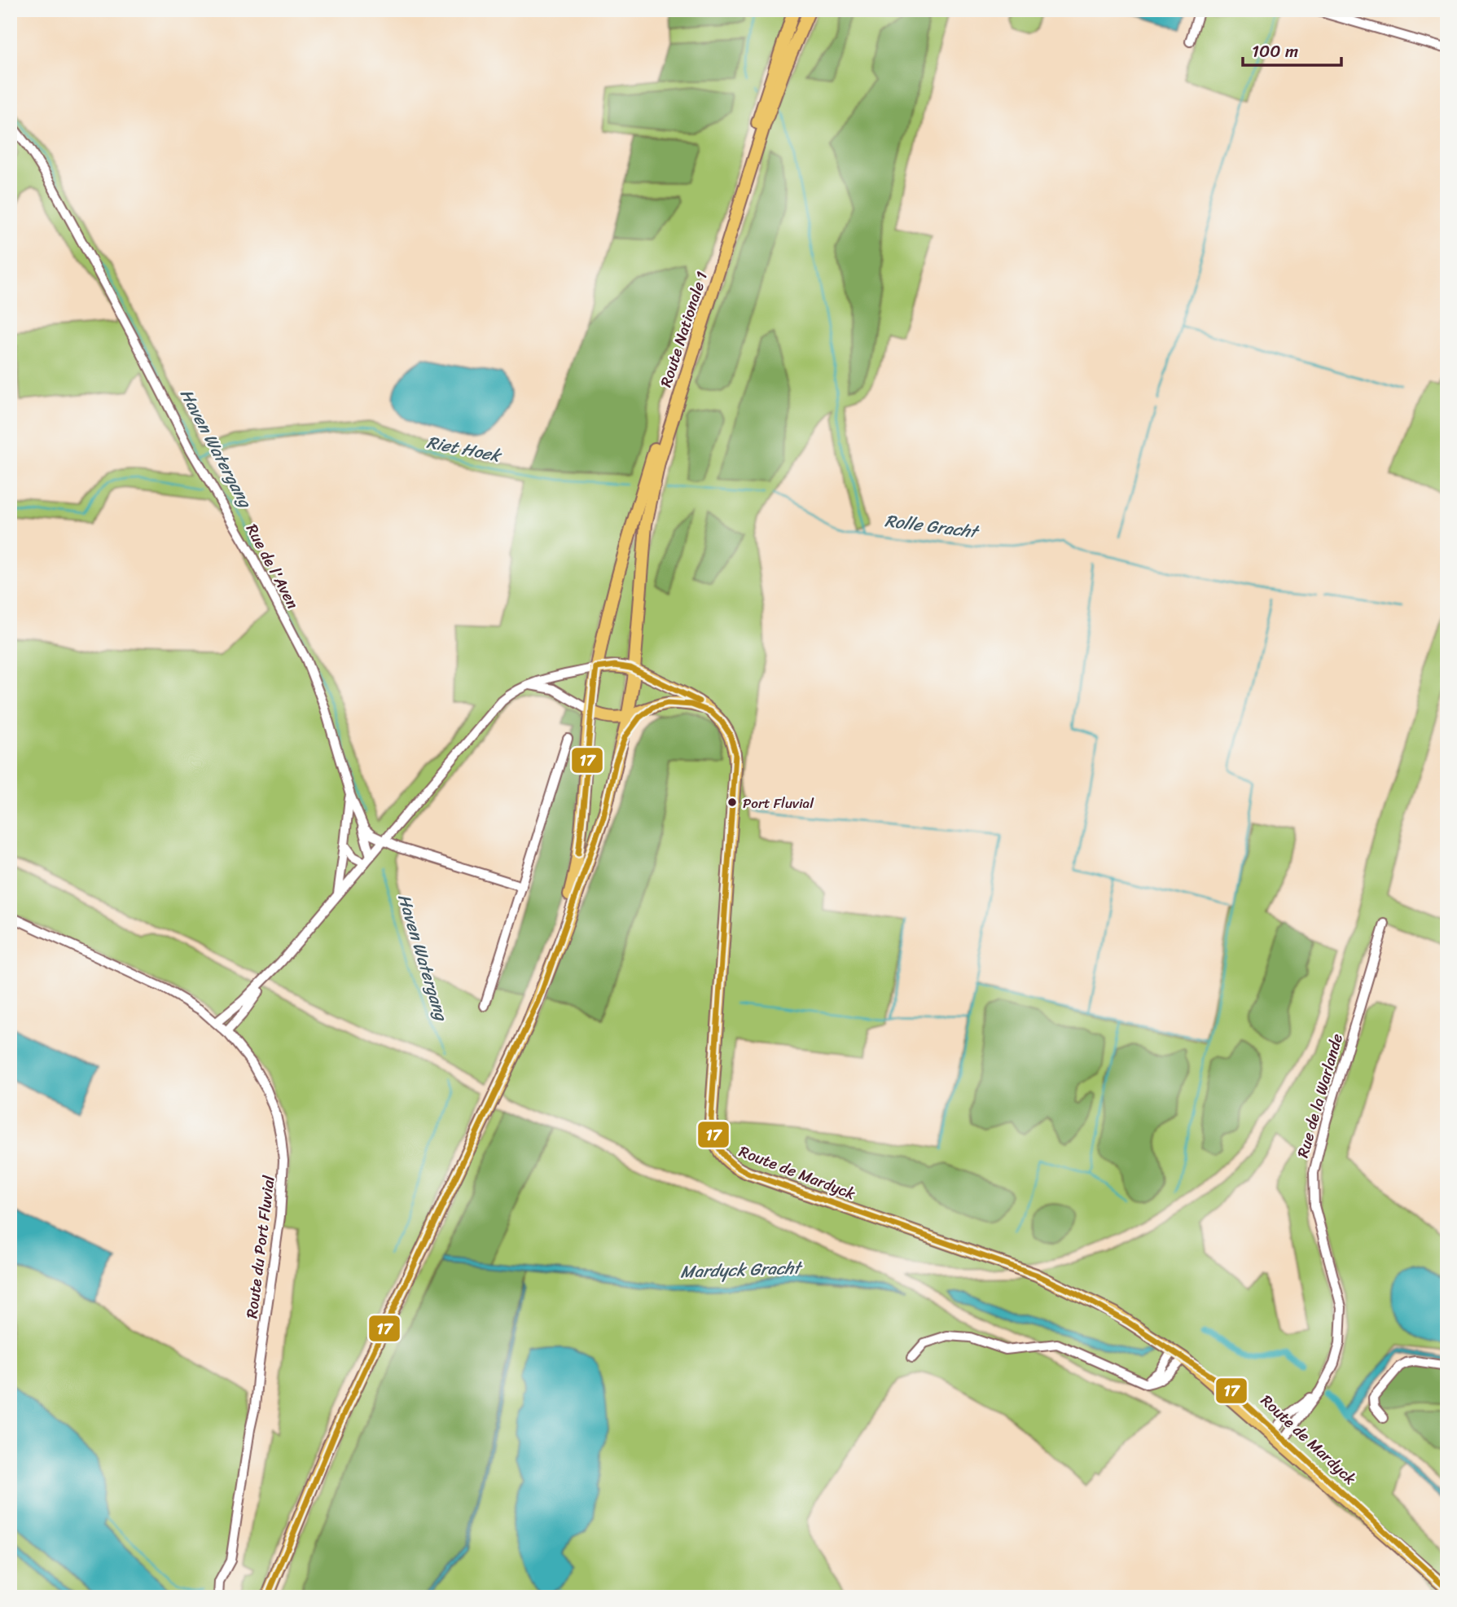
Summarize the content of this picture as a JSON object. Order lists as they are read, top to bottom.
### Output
{
  "streets": {
    "main road": ["Route Nationale 1", "Route de Mardyck"],
    "street": ["Rue de l'Aven", "Rue de la Warlande", "Route du Port Fluvial"]
  },
  "crossings": [
    ["Route Nationale 1", "Route de Mardyck"],
    ["Rue de la Warlande", "Route de Mardyck"]
  ],
  "water": [
    "Haven Watergang",
    "Riet Hoek",
    "Rolle Gracht",
    "Mardyck Gracht"
  ],
  "places": ["Port Fluvial"],
  "lines": ["transit line 17"],
  "scale_bar": "100 m"
}
